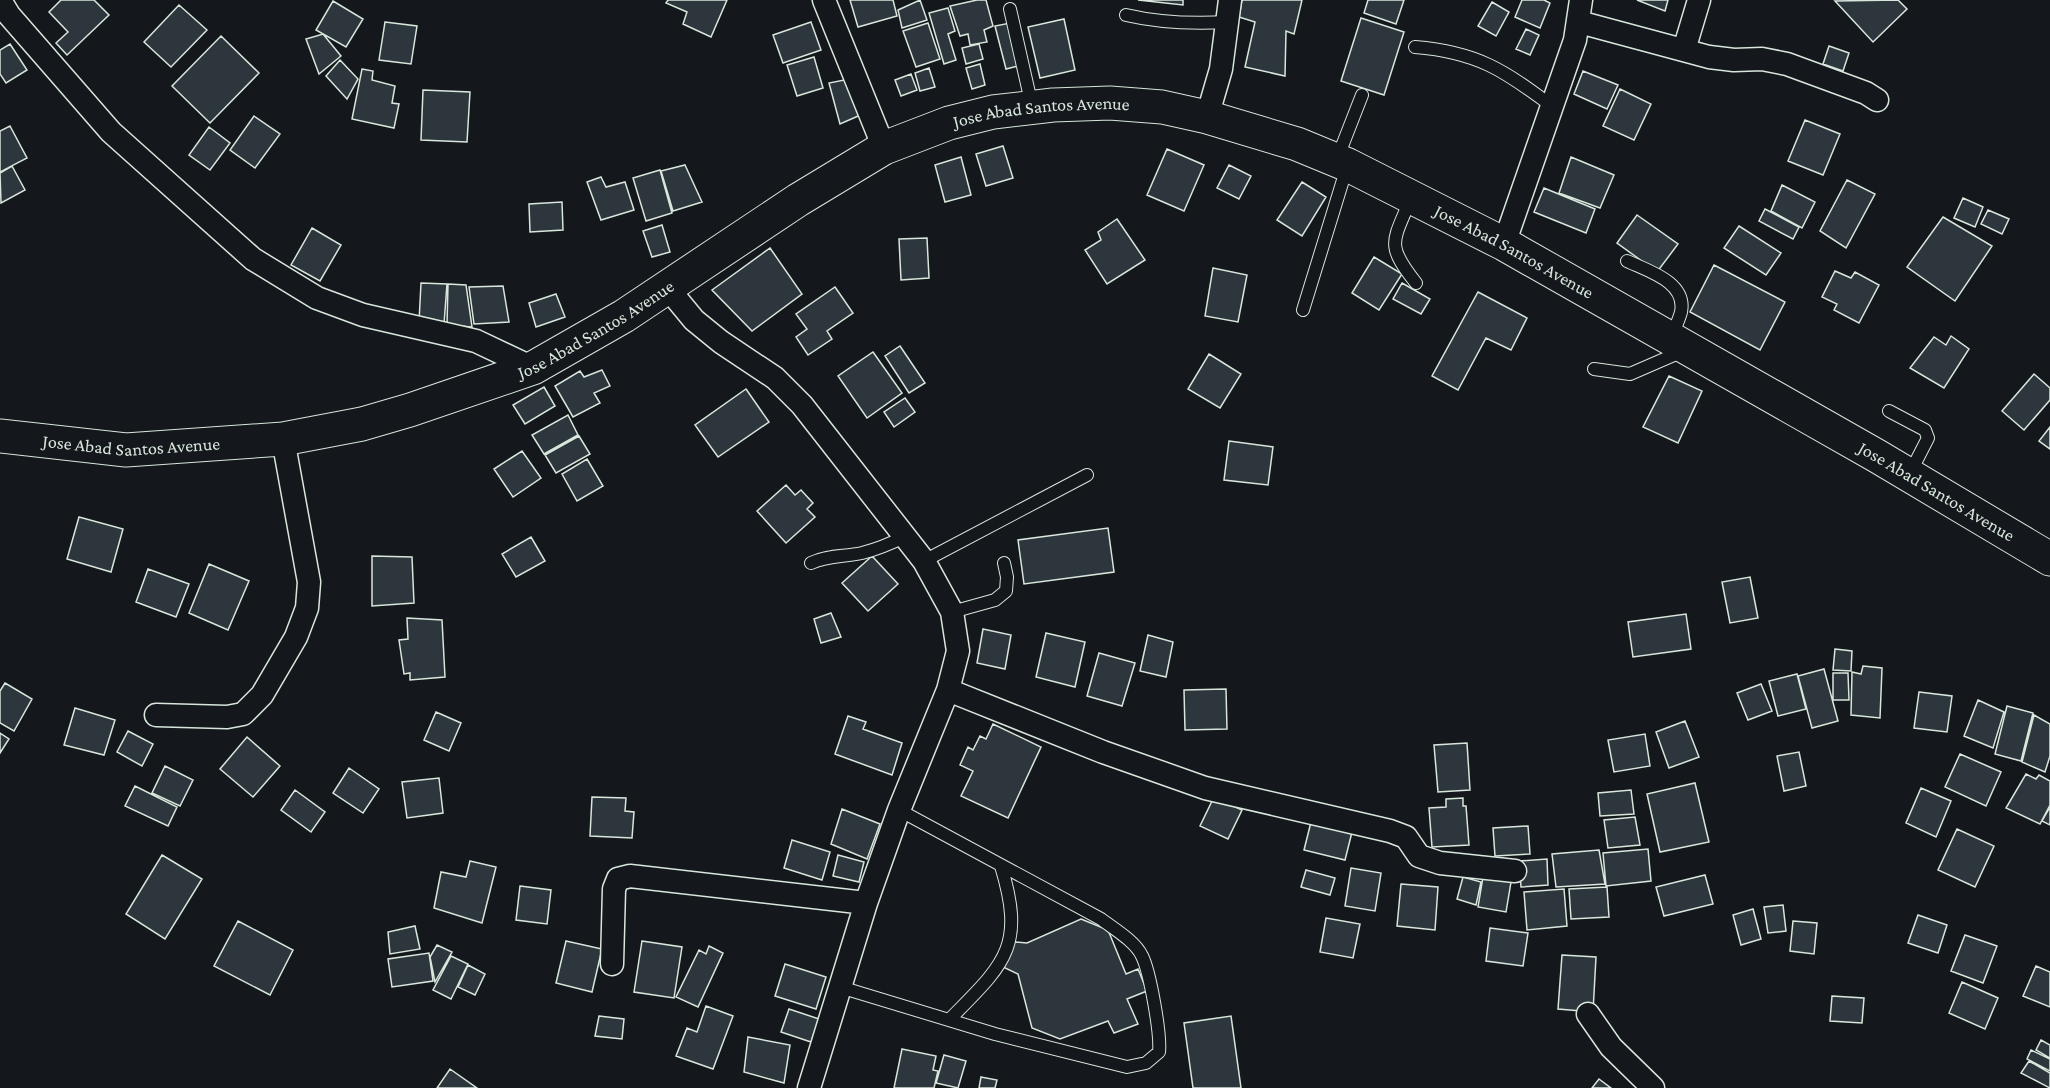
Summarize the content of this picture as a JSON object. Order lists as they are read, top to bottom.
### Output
{
  "streets": {
    "highway": ["Jose Abad Santos Avenue"]
  }
}
